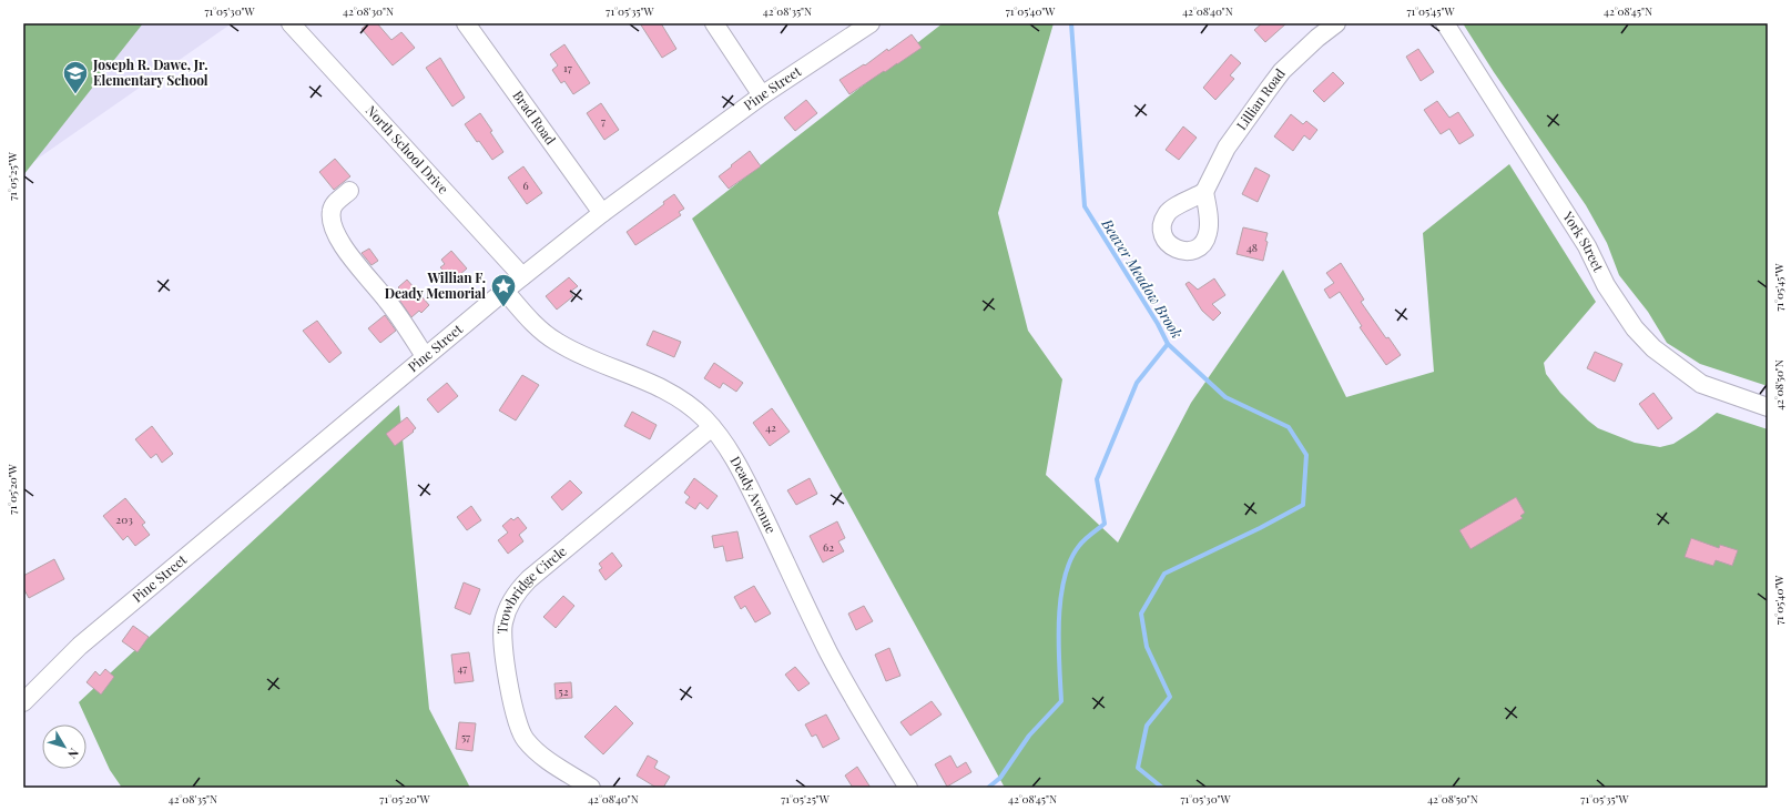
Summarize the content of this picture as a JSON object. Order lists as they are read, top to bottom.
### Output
{
  "streets": {
    "street": [
      "Pine Street",
      "Lillian Road",
      "Brad Road",
      "North School Drive",
      "York Street",
      "Deady Avenue",
      "Trowbridge Circle"
    ]
  },
  "crossings": [
    ["Pine Street", "Brad Road"],
    ["Pine Street", "North School Drive"],
    ["Pine Street", "Deady Avenue"],
    ["Deady Avenue", "Trowbridge Circle"]
  ],
  "water": ["Beaver Meadow Brook"],
  "places": {
    "school or university": ["Joseph R. Dawe, Jr. Elementary School"],
    "place": ["Willian F. Deady Memorial"]
  },
  "house_numbers": [
    "17",
    "7",
    "6",
    "48",
    "42",
    "203",
    "62",
    "47",
    "52",
    "57"
  ],
  "north": "bottom right",
  "coordinates": [
    "71°05'30\"W",
    "42°08'30\"N",
    "71°05'35\"W",
    "42°08'35\"N",
    "71°05'40\"W",
    "42°08'40\"N",
    "71°05'45\"W",
    "42°08'45\"N",
    "71°05'25\"W",
    "42°08'50\"N",
    "71°05'20\"W"
  ]
}
